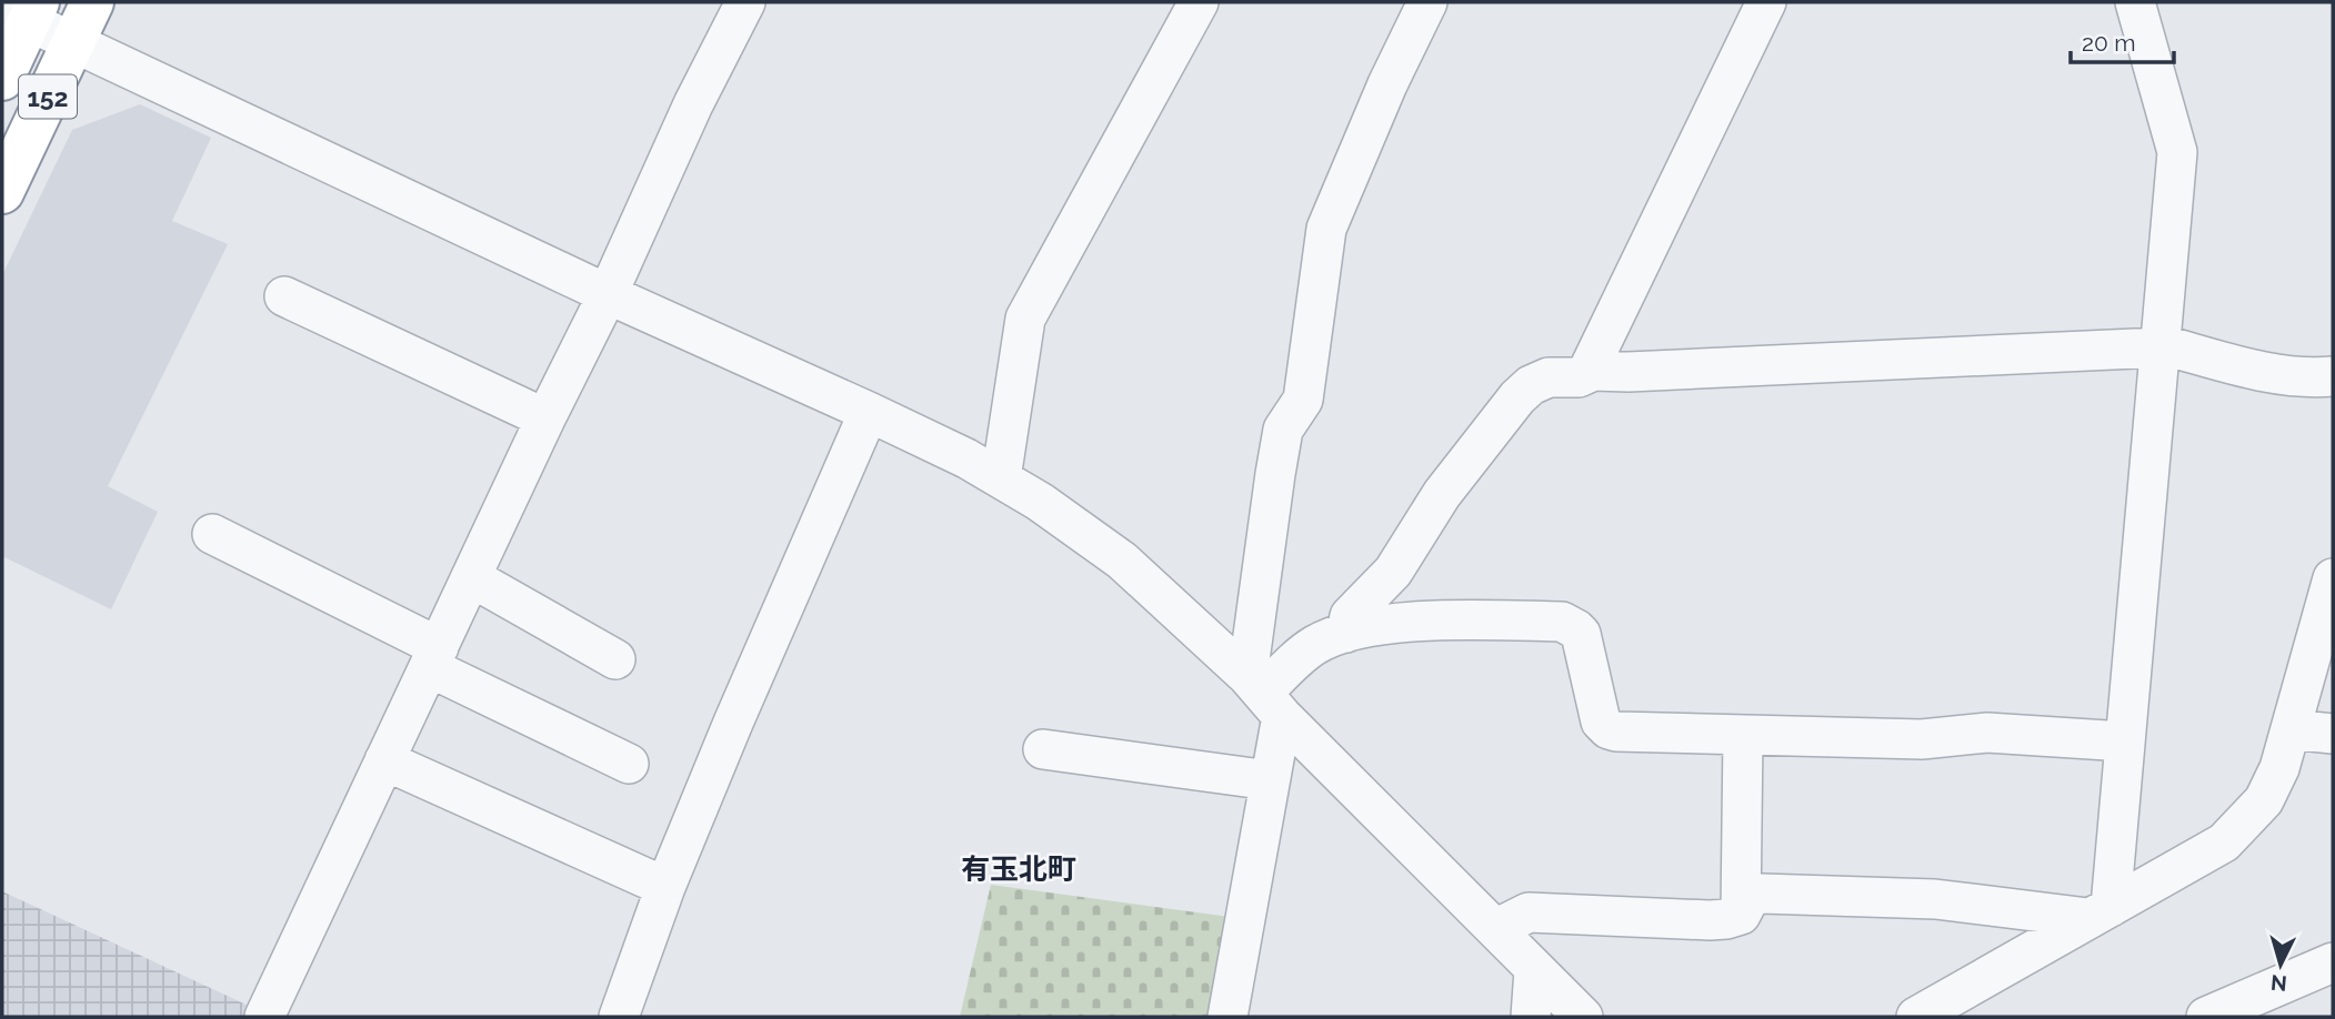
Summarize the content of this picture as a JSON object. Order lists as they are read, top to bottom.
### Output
{
  "streets": {
    "highway": ["152"]
  },
  "districts": ["有玉北町"],
  "scale_bar": "20 m",
  "north": "bottom"
}
